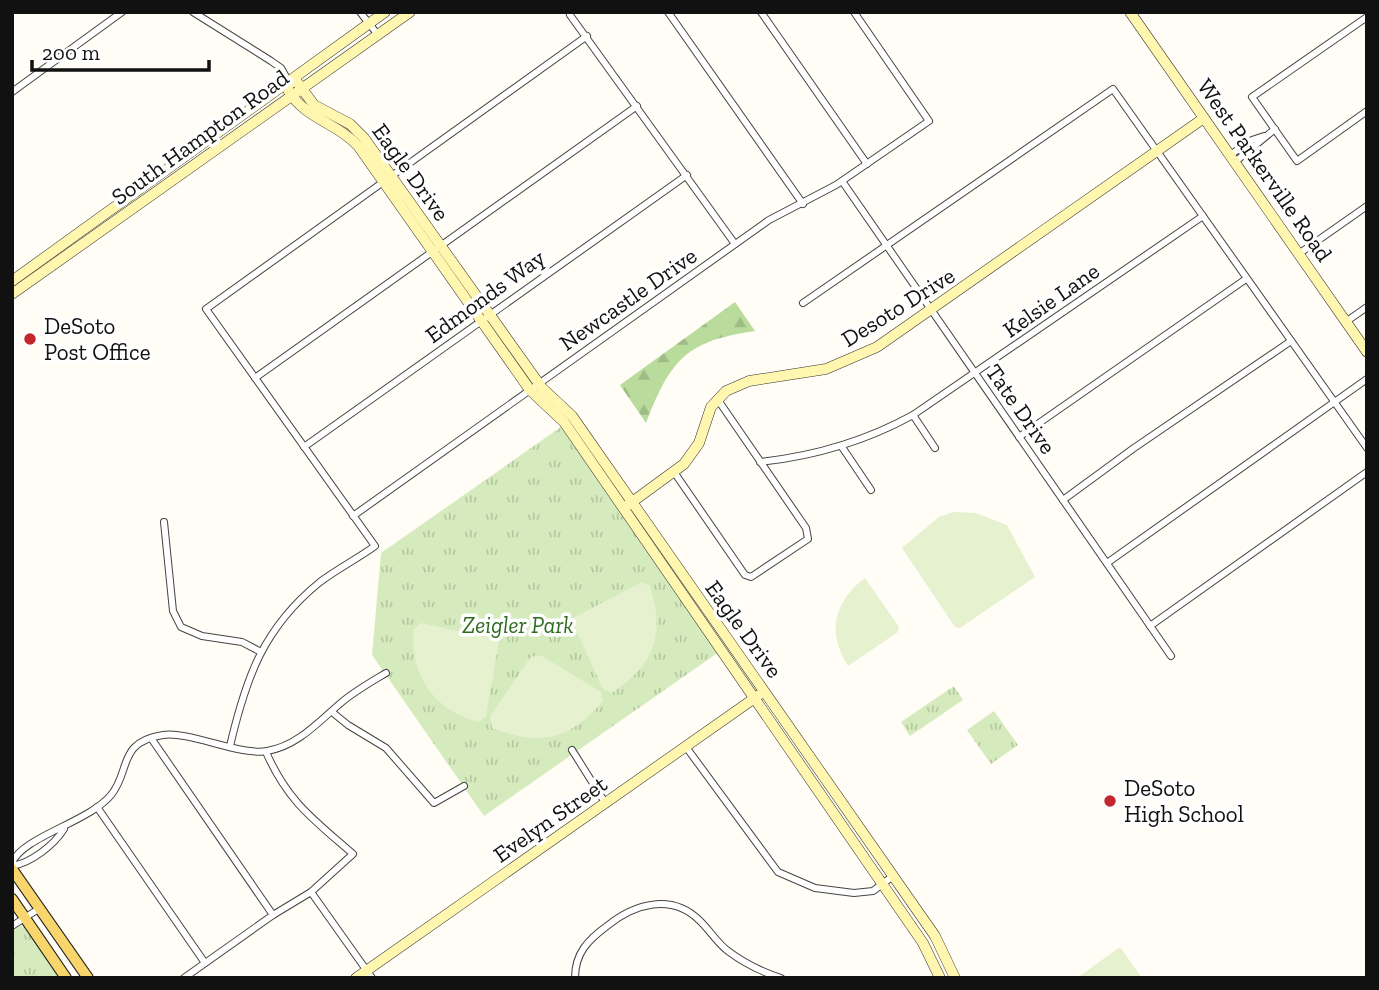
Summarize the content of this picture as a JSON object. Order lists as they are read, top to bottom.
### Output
{
  "streets": {
    "street": [
      "South Hampton Road",
      "West Parkerville Road",
      "Eagle Drive",
      "Edmonds Way",
      "Newcastle Drive",
      "Kelsie Lane",
      "Desoto Drive",
      "Tate Drive",
      "Evelyn Street"
    ]
  },
  "crossings": [
    ["South Hampton Road", "Eagle Drive"],
    ["West Parkerville Road", "Desoto Drive"],
    ["Eagle Drive", "Edmonds Way"],
    ["Eagle Drive", "Newcastle Drive"],
    ["Eagle Drive", "Evelyn Street"],
    ["Newcastle Drive", "Tate Drive"],
    ["Kelsie Lane", "Tate Drive"],
    ["Desoto Drive", "Tate Drive"]
  ],
  "parks": ["Zeigler Park"],
  "places": ["DeSoto Post Office", "DeSoto High School"],
  "scale_bar": "200 m"
}
